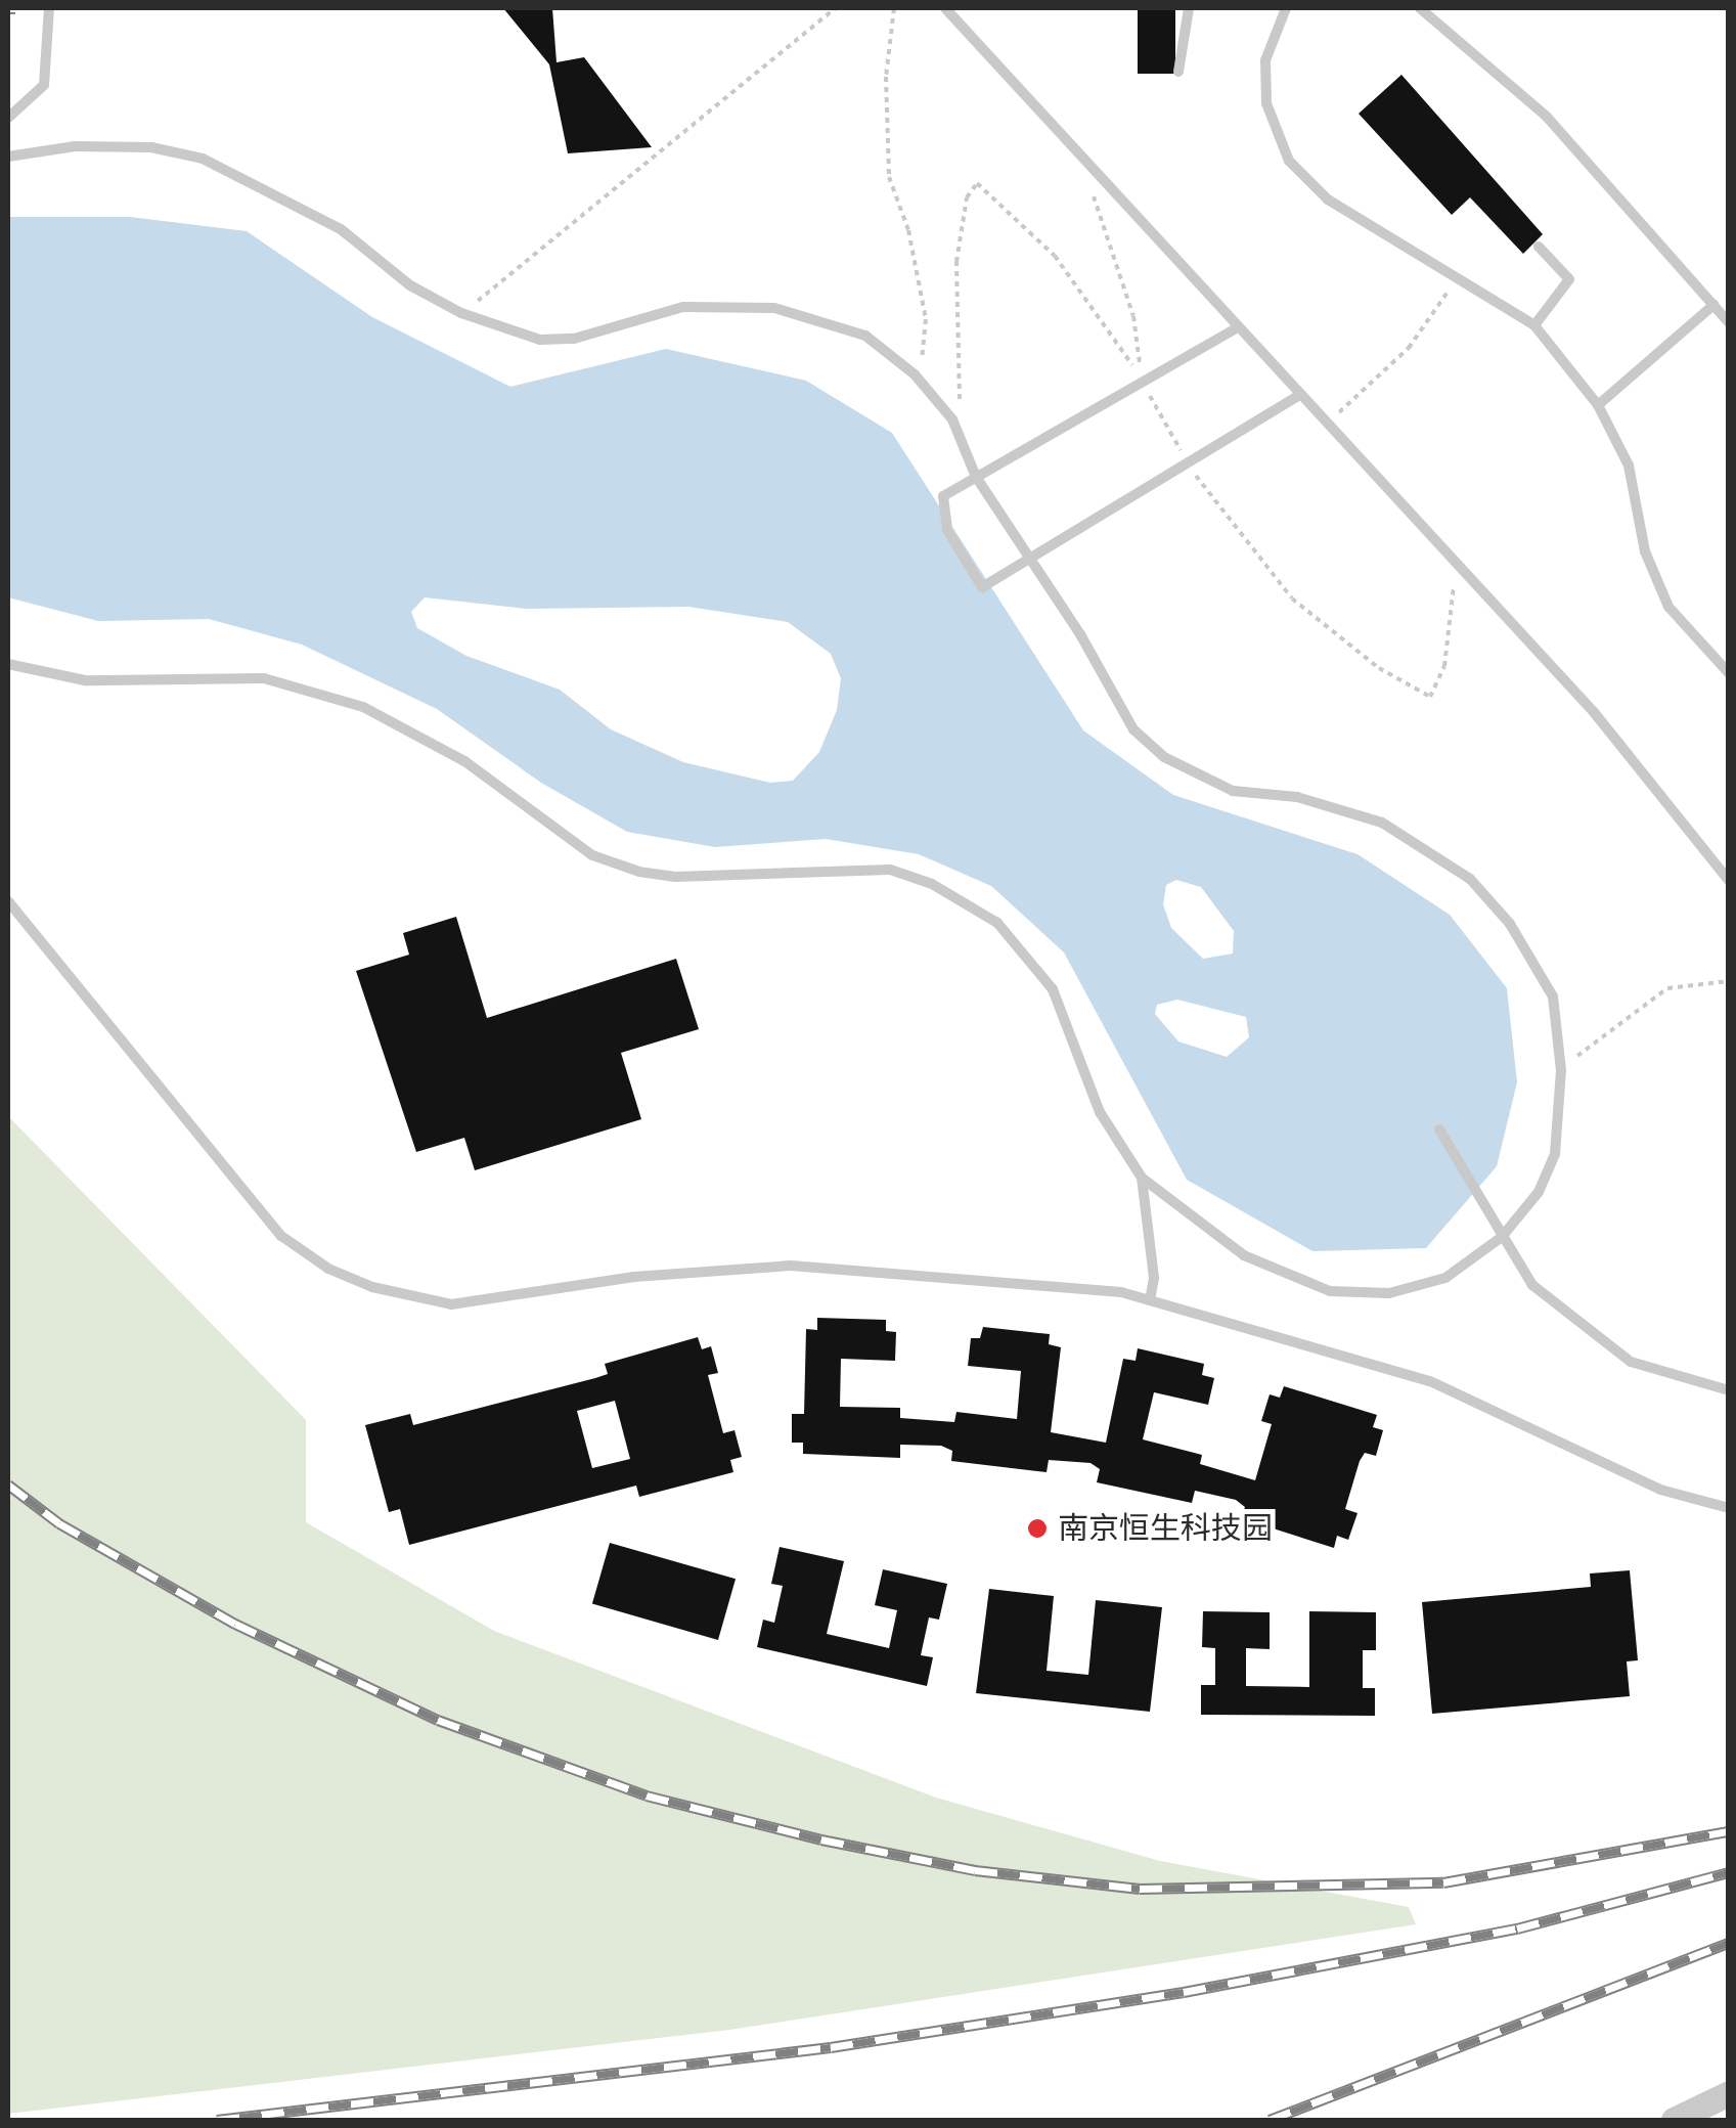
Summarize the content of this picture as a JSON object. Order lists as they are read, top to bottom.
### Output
{
  "places": ["南京恒生科技园"]
}
